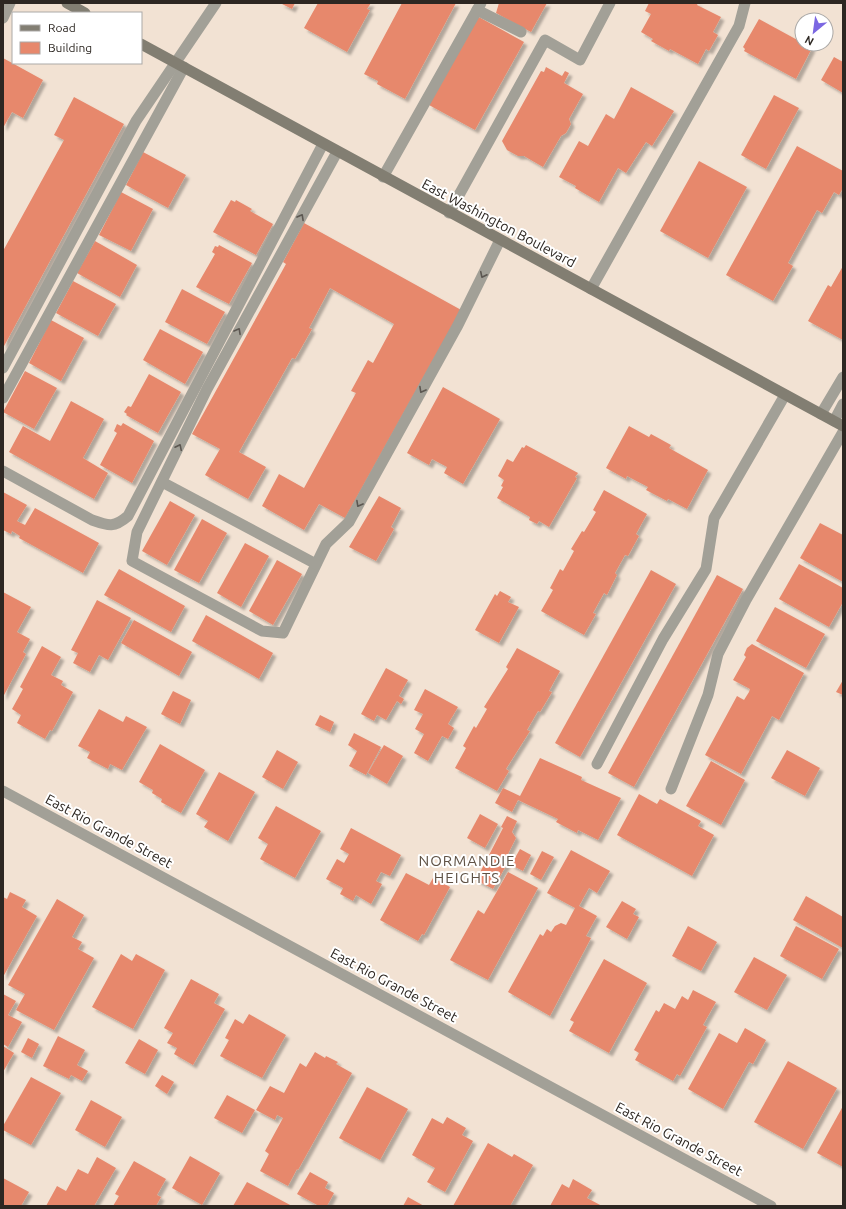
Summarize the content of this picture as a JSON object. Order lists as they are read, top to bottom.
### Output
{
  "streets": {
    "main road": ["East Washington Boulevard"],
    "street": ["East Rio Grande Street"]
  },
  "districts": ["NORMANDIE HEIGHTS"],
  "legend": ["Road", "Building"],
  "north": "bottom left"
}
